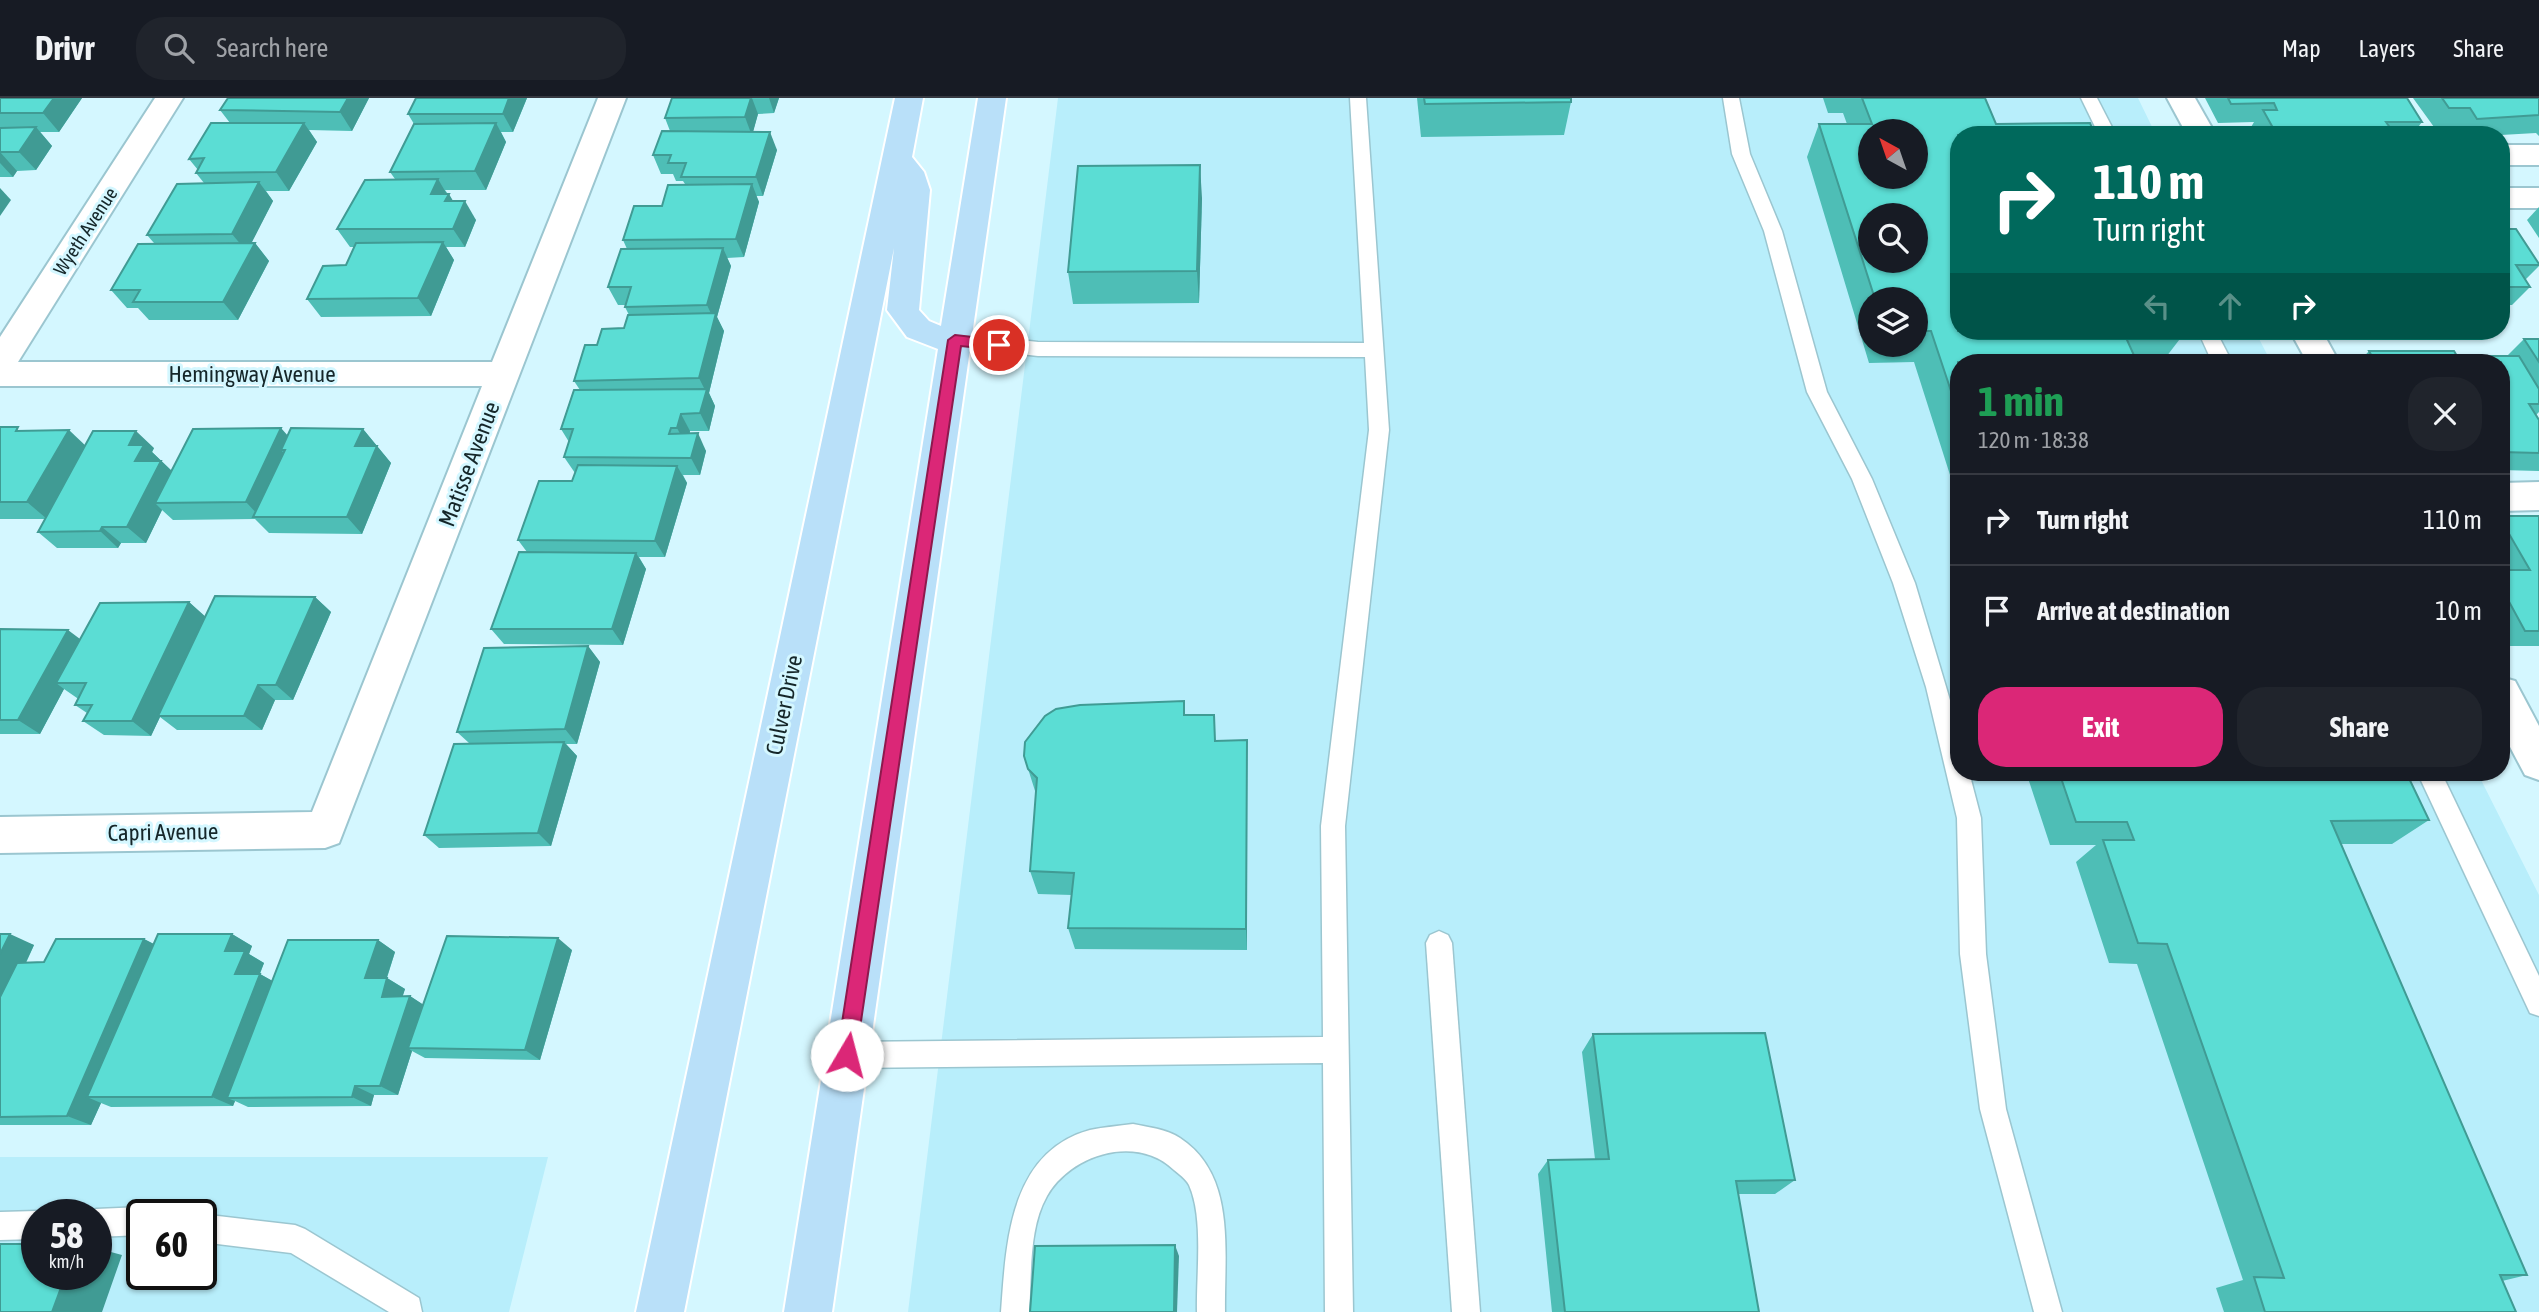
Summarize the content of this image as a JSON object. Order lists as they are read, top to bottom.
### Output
{
  "streets": {
    "main road": ["Culver Drive"],
    "street": [
      "Wyeth Avenue",
      "Hemingway Avenue",
      "Matisse Avenue",
      "Capri Avenue"
    ]
  },
  "crossings": [
    ["Hemingway Avenue", "Matisse Avenue"],
    ["Matisse Avenue", "Capri Avenue"]
  ],
  "north": "top left",
  "page": {
    "header": "Drivr",
    "search": "Search here",
    "nav": ["Map", "Layers", "Share"],
    "turn": ["110 m", "Turn right"],
    "heading": ["1 min", "120 m · 18:38"],
    "list": [
      {
        "name": "Turn right",
        "value": "110 m"
      },
      {
        "name": "Arrive at destination",
        "value": "10 m"
      }
    ],
    "buttons": ["Exit", "Share"],
    "speed": "58 km/h",
    "limit": "60"
  }
}
